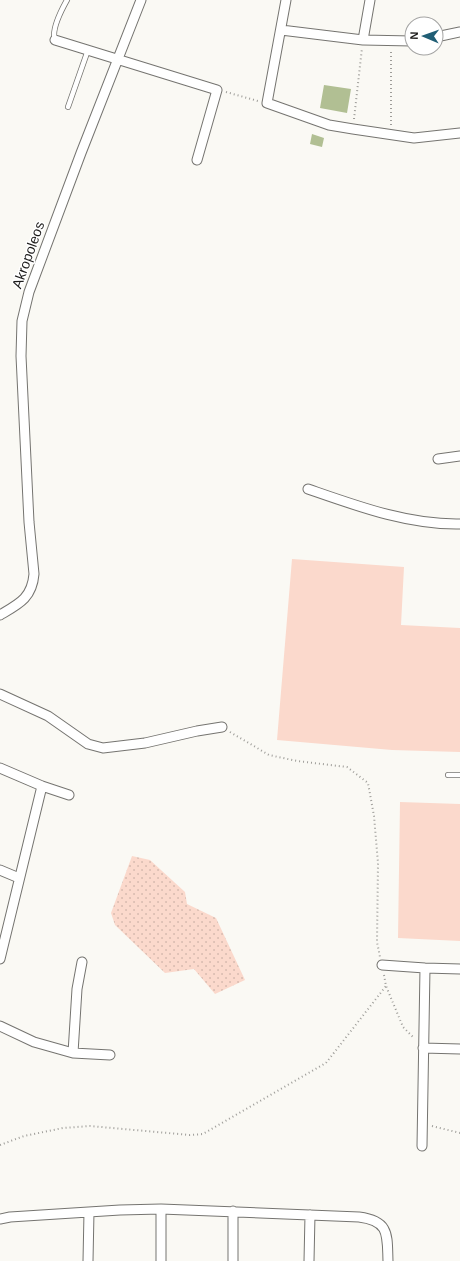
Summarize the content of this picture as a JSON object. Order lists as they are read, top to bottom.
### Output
{
  "streets": {
    "street": ["Akropoleos"]
  },
  "north": "left"
}
